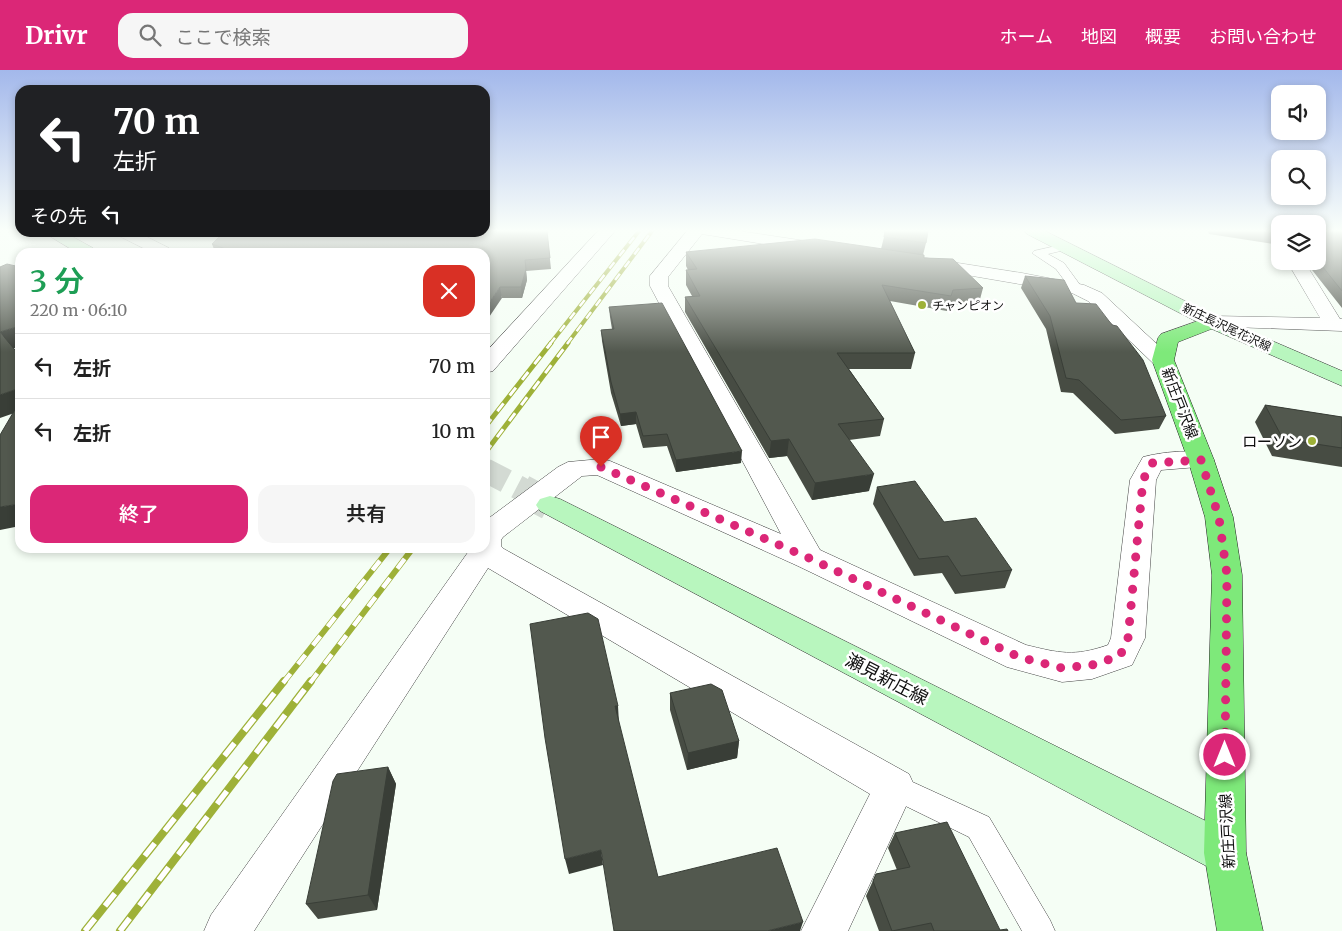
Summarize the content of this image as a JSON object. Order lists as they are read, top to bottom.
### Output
{
  "streets": {
    "main road": ["新庄長沢尾花沢線", "新庄戸沢線", "瀬見新庄線"]
  },
  "crossings": [
    ["新庄長沢尾花沢線", "新庄戸沢線"],
    ["新庄戸沢線", "瀬見新庄線"]
  ],
  "places": ["チャンピオン", "ローソン"],
  "page": {
    "header": "Drivr",
    "search": "ここで検索",
    "nav": [
      "ホーム",
      "地図",
      "概要",
      "お問い合わせ"
    ],
    "turn": ["70 m", "左折"],
    "then": "その先",
    "heading": ["3 分", "220 m · 06:10"],
    "list": [
      {
        "name": "左折",
        "value": "70 m"
      },
      {
        "name": "左折",
        "value": "10 m"
      }
    ],
    "buttons": ["終了", "共有"]
  }
}
